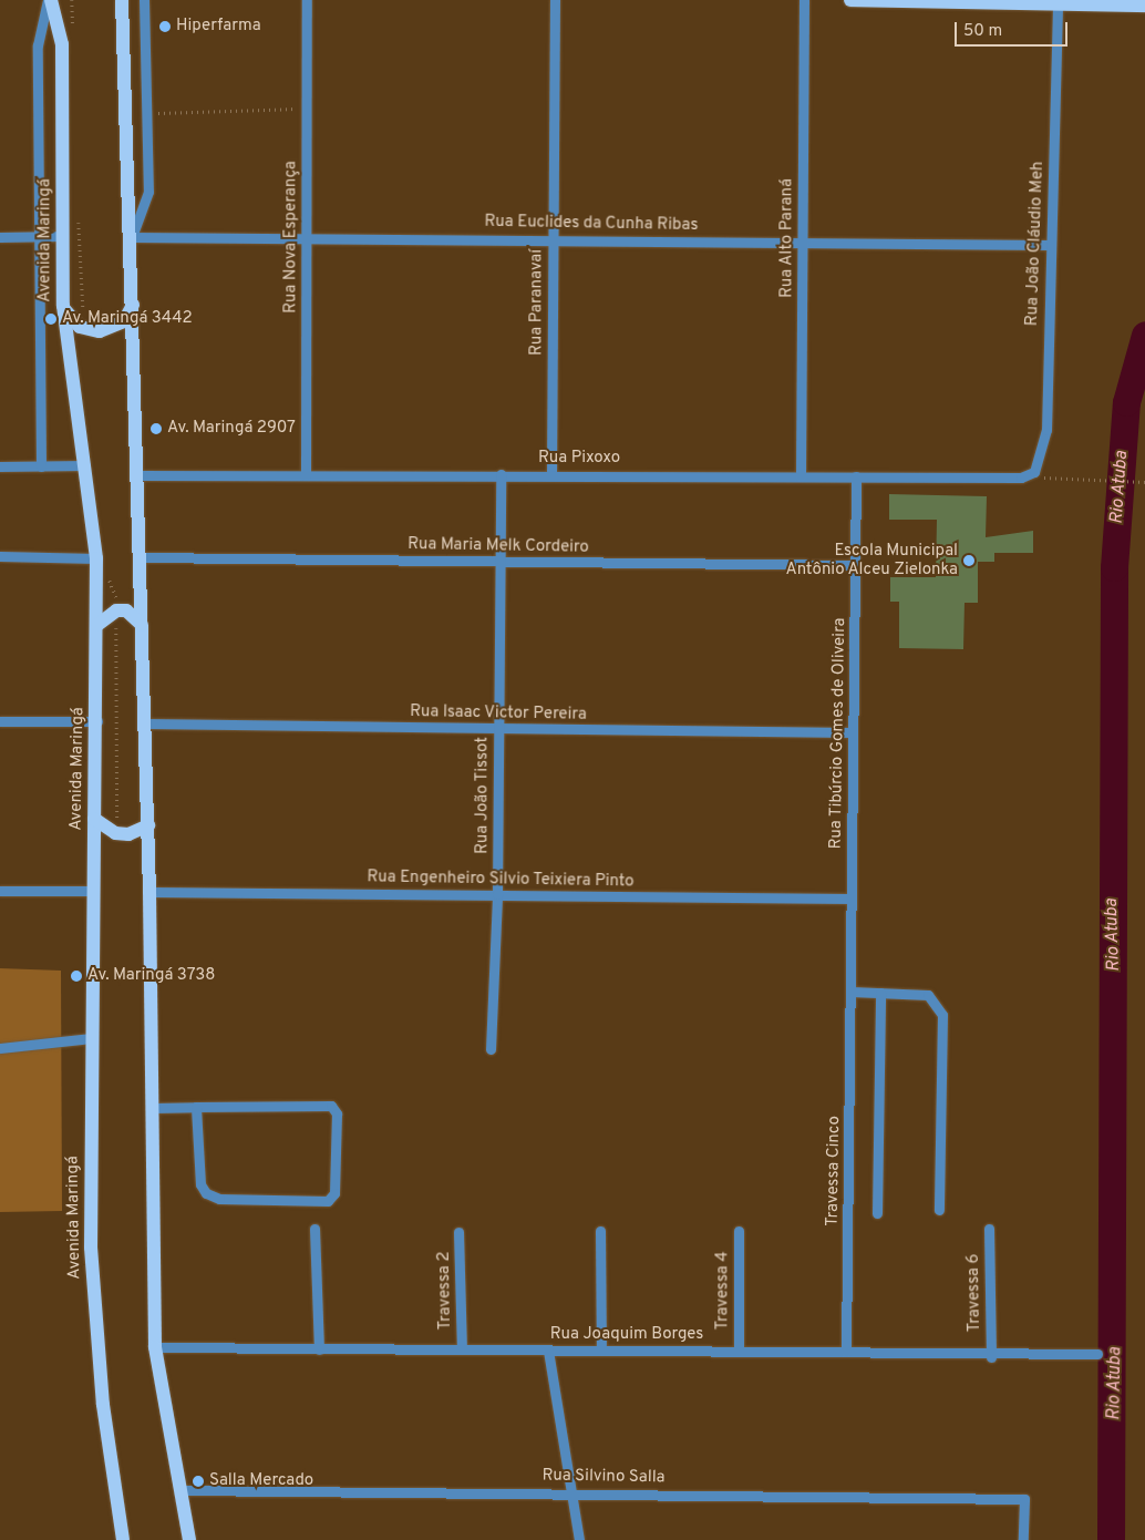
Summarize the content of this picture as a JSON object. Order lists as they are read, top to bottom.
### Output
{
  "streets": {
    "main road": ["Avenida Maringá"],
    "street": [
      "Rua Euclides da Cunha Ribas",
      "Rua Nova Esperança",
      "Rua Alto Paraná",
      "Rua João Cláudio Meh",
      "Rua Paranavaí",
      "Rua Pixoxo",
      "Rua Maria Melk Cordeiro",
      "Rua Isaac Victor Pereira",
      "Rua Tibúrcio Gomes de Oliveira",
      "Rua João Tissot",
      "Rua Engenheiro Silvio Teixiera Pinto",
      "Travessa Cinco",
      "Travessa 2",
      "Travessa 4",
      "Travessa 6",
      "Rua Joaquim Borges",
      "Rua Silvino Salla"
    ]
  },
  "crossings": [
    ["Rua Euclides da Cunha Ribas", "Rua Nova Esperança"],
    ["Rua Euclides da Cunha Ribas", "Rua Alto Paraná"],
    ["Rua Euclides da Cunha Ribas", "Rua João Cláudio Meh"],
    ["Rua Euclides da Cunha Ribas", "Rua Paranavaí"],
    ["Rua Nova Esperança", "Rua Pixoxo"],
    ["Rua Alto Paraná", "Rua Pixoxo"],
    ["Rua João Cláudio Meh", "Rua Pixoxo"],
    ["Rua Paranavaí", "Rua Pixoxo"],
    ["Rua Pixoxo", "Rua Tibúrcio Gomes de Oliveira"],
    ["Rua Pixoxo", "Rua João Tissot"],
    ["Rua Maria Melk Cordeiro", "Rua Tibúrcio Gomes de Oliveira"],
    ["Rua Maria Melk Cordeiro", "Rua João Tissot"],
    ["Rua Isaac Victor Pereira", "Rua Tibúrcio Gomes de Oliveira"],
    ["Rua Isaac Victor Pereira", "Rua João Tissot"],
    ["Rua Tibúrcio Gomes de Oliveira", "Rua Engenheiro Silvio Teixiera Pinto"],
    ["Rua Tibúrcio Gomes de Oliveira", "Travessa Cinco"],
    ["Rua João Tissot", "Rua Engenheiro Silvio Teixiera Pinto"],
    ["Travessa Cinco", "Rua Joaquim Borges"],
    ["Travessa 2", "Rua Joaquim Borges"],
    ["Travessa 4", "Rua Joaquim Borges"],
    ["Travessa 6", "Rua Joaquim Borges"]
  ],
  "water": ["Rio Atuba"],
  "places": [
    "Hiperfarma",
    "Av. Maringá 3442",
    "Av. Maringá 2907",
    "Escola Municipal Antônio Alceu Zielonka",
    "Av. Maringá 3738",
    "Salla Mercado"
  ],
  "scale_bar": "50 m"
}
